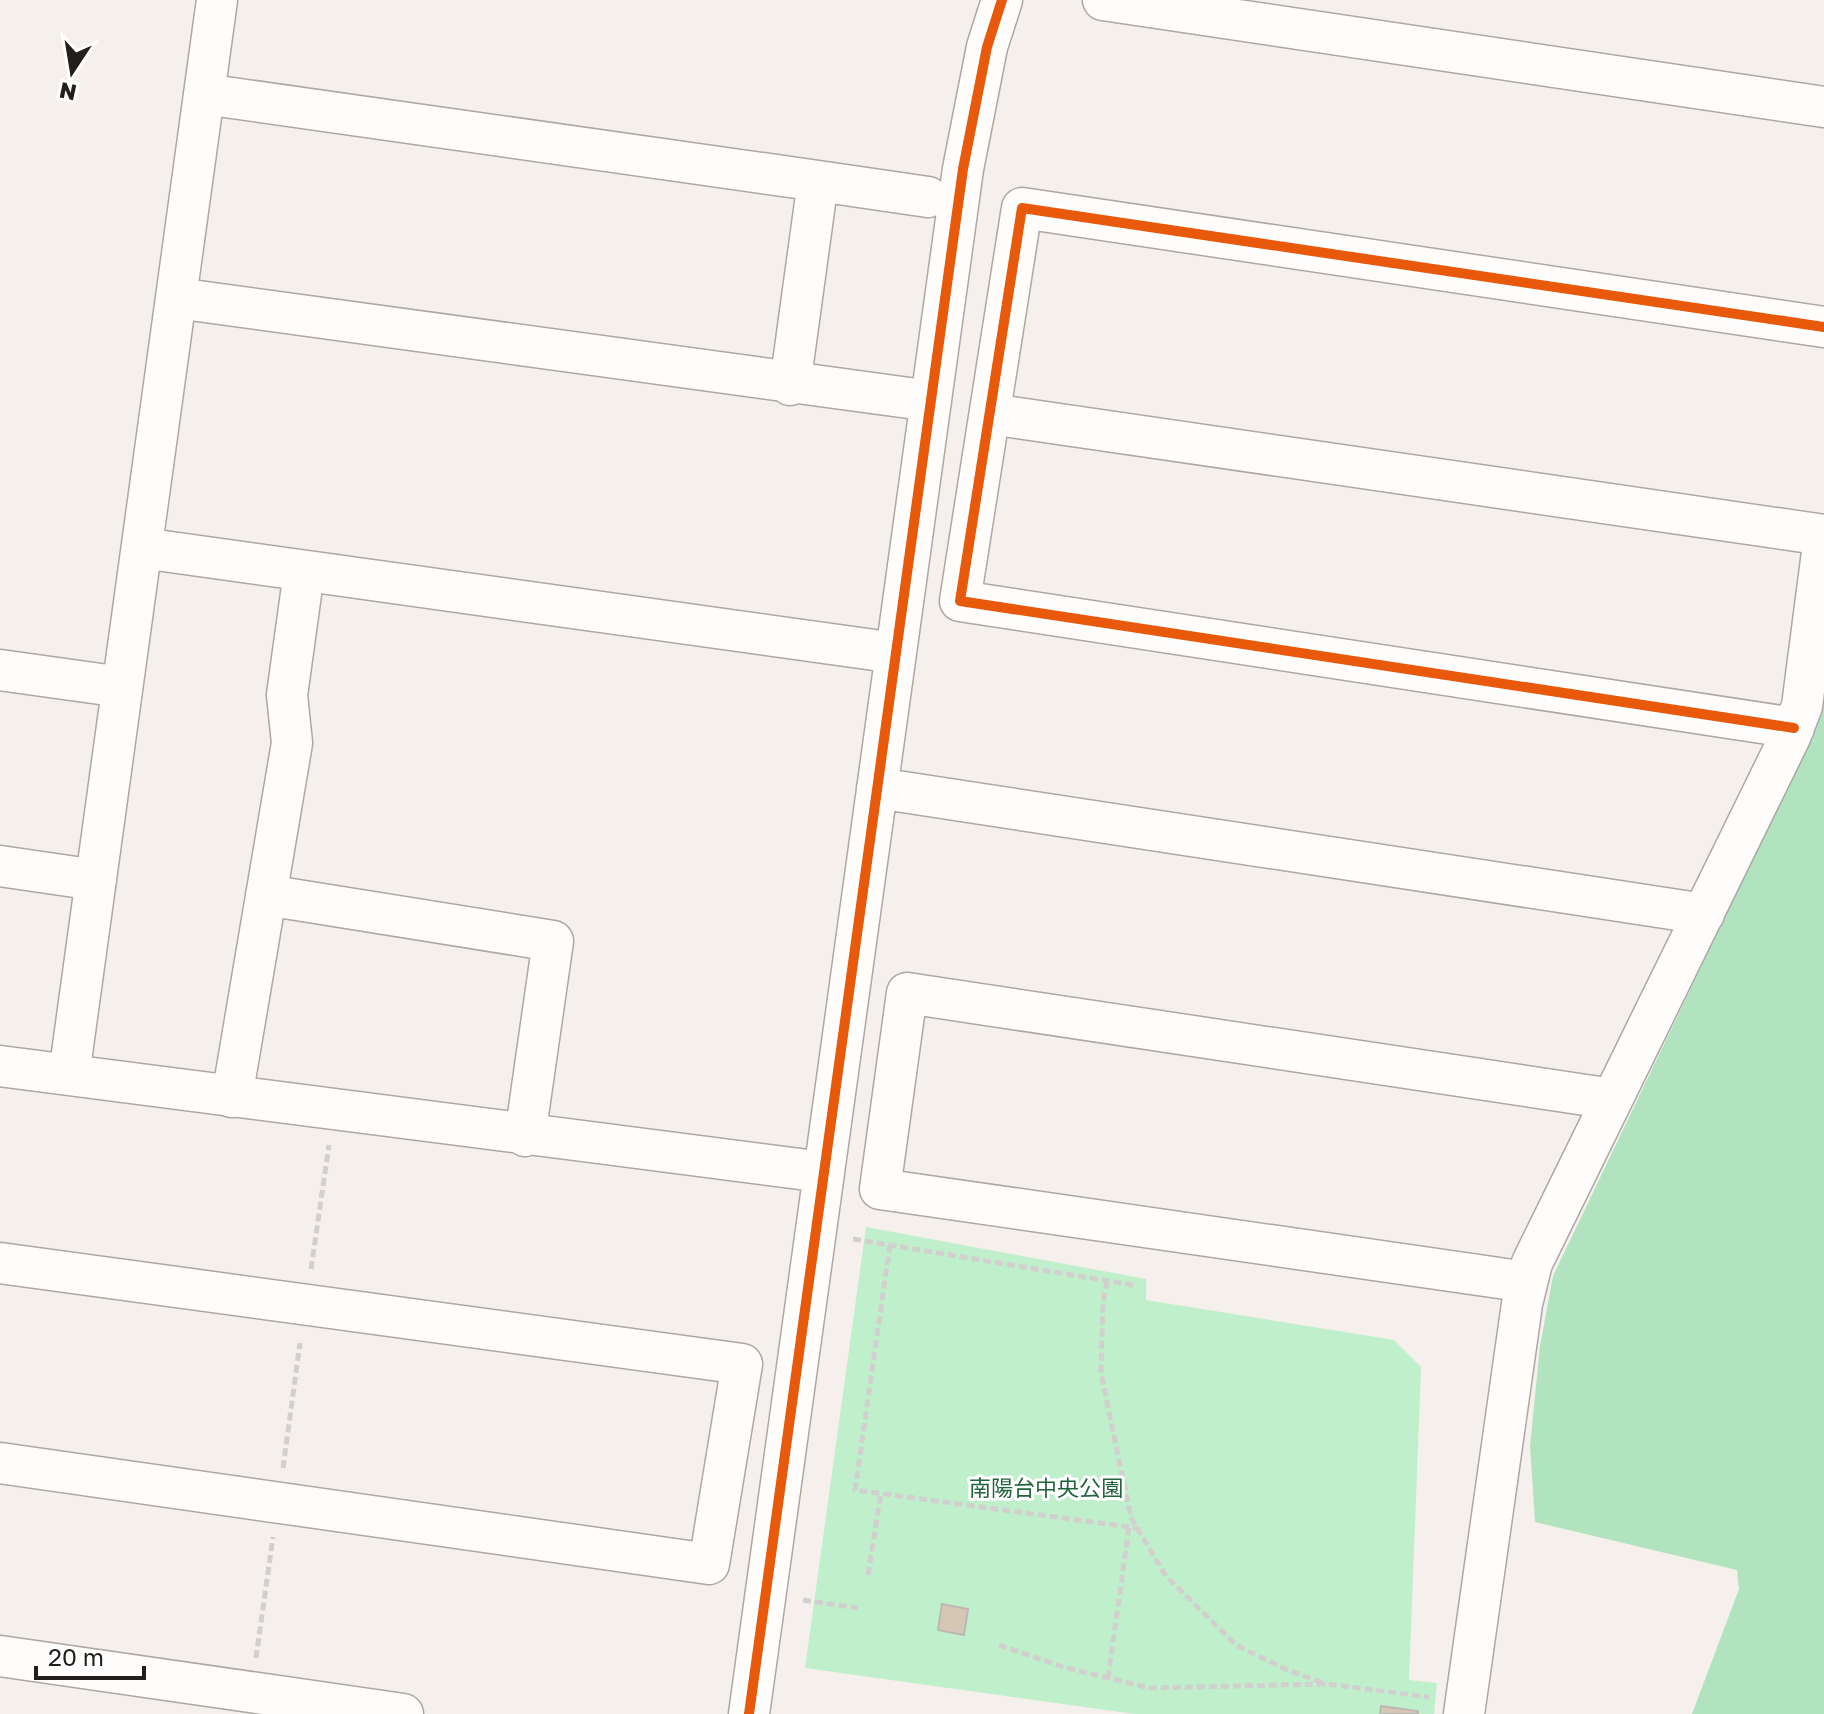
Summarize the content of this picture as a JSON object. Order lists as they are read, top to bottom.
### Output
{
  "parks": ["南陽台中央公園"],
  "scale_bar": "20 m",
  "north": "bottom"
}
